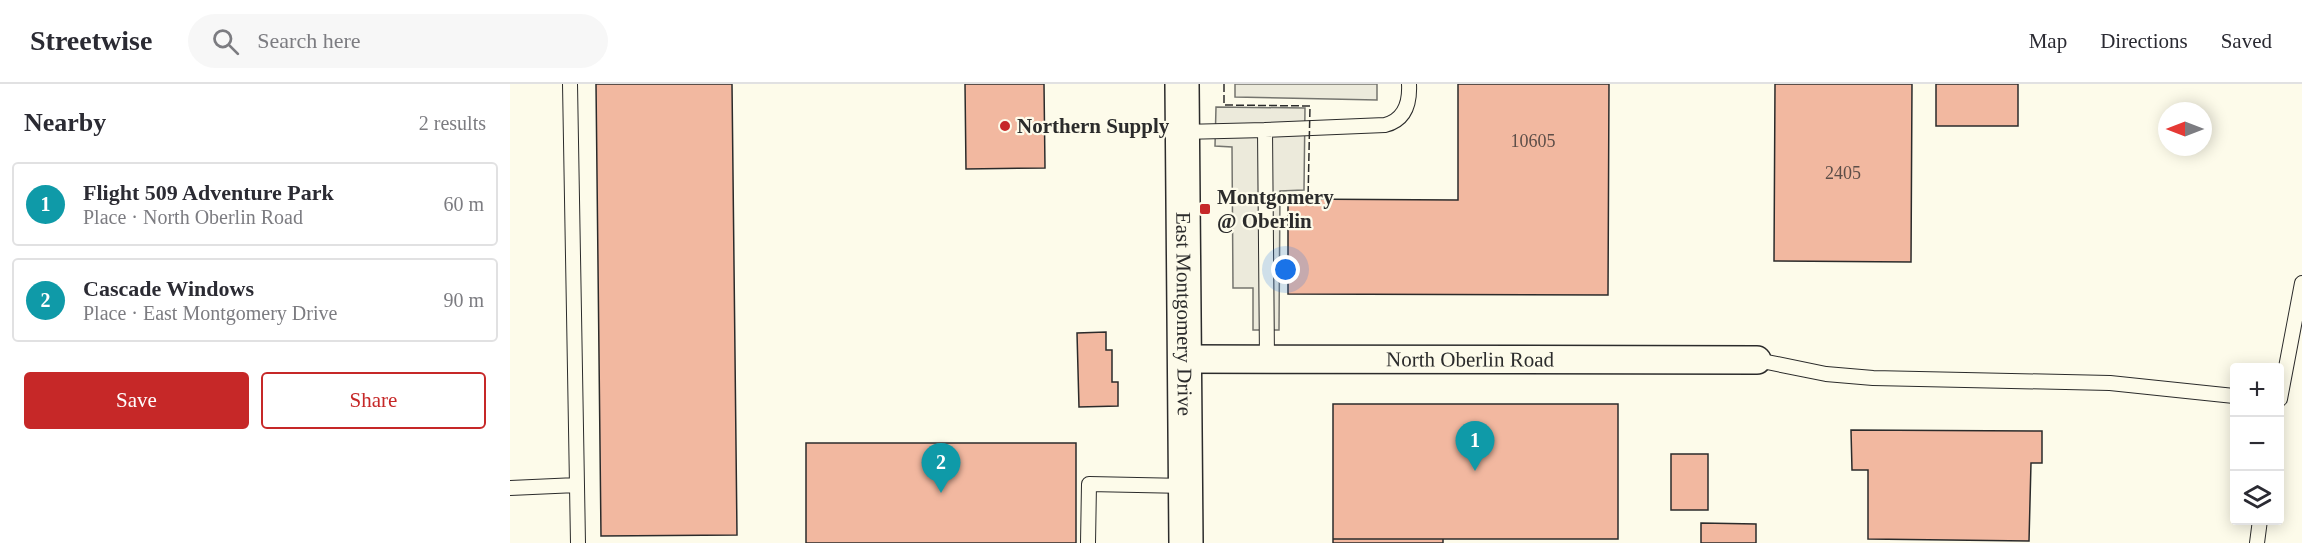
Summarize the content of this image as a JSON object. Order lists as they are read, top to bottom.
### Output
{
  "streets": {
    "main road": ["East Montgomery Drive"],
    "street": ["North Oberlin Road"]
  },
  "crossings": [
    ["East Montgomery Drive", "North Oberlin Road"]
  ],
  "places": {
    "other": ["Northern Supply"],
    "transit": ["Montgomery @ Oberlin"]
  },
  "house_numbers": ["10605", "2405"],
  "north": "left",
  "page": {
    "header": "Streetwise",
    "search": "Search here",
    "nav": ["Map", "Directions", "Saved"],
    "heading": ["Nearby", "2 results"],
    "list": [
      {
        "mark": "1",
        "name": "Flight 509 Adventure Park",
        "note": "Place · North Oberlin Road",
        "value": "60 m"
      },
      {
        "mark": "2",
        "name": "Cascade Windows",
        "note": "Place · East Montgomery Drive",
        "value": "90 m"
      }
    ],
    "buttons": ["Save", "Share"],
    "map_buttons": ["+", "−"],
    "pins": ["1", "2"]
  }
}
